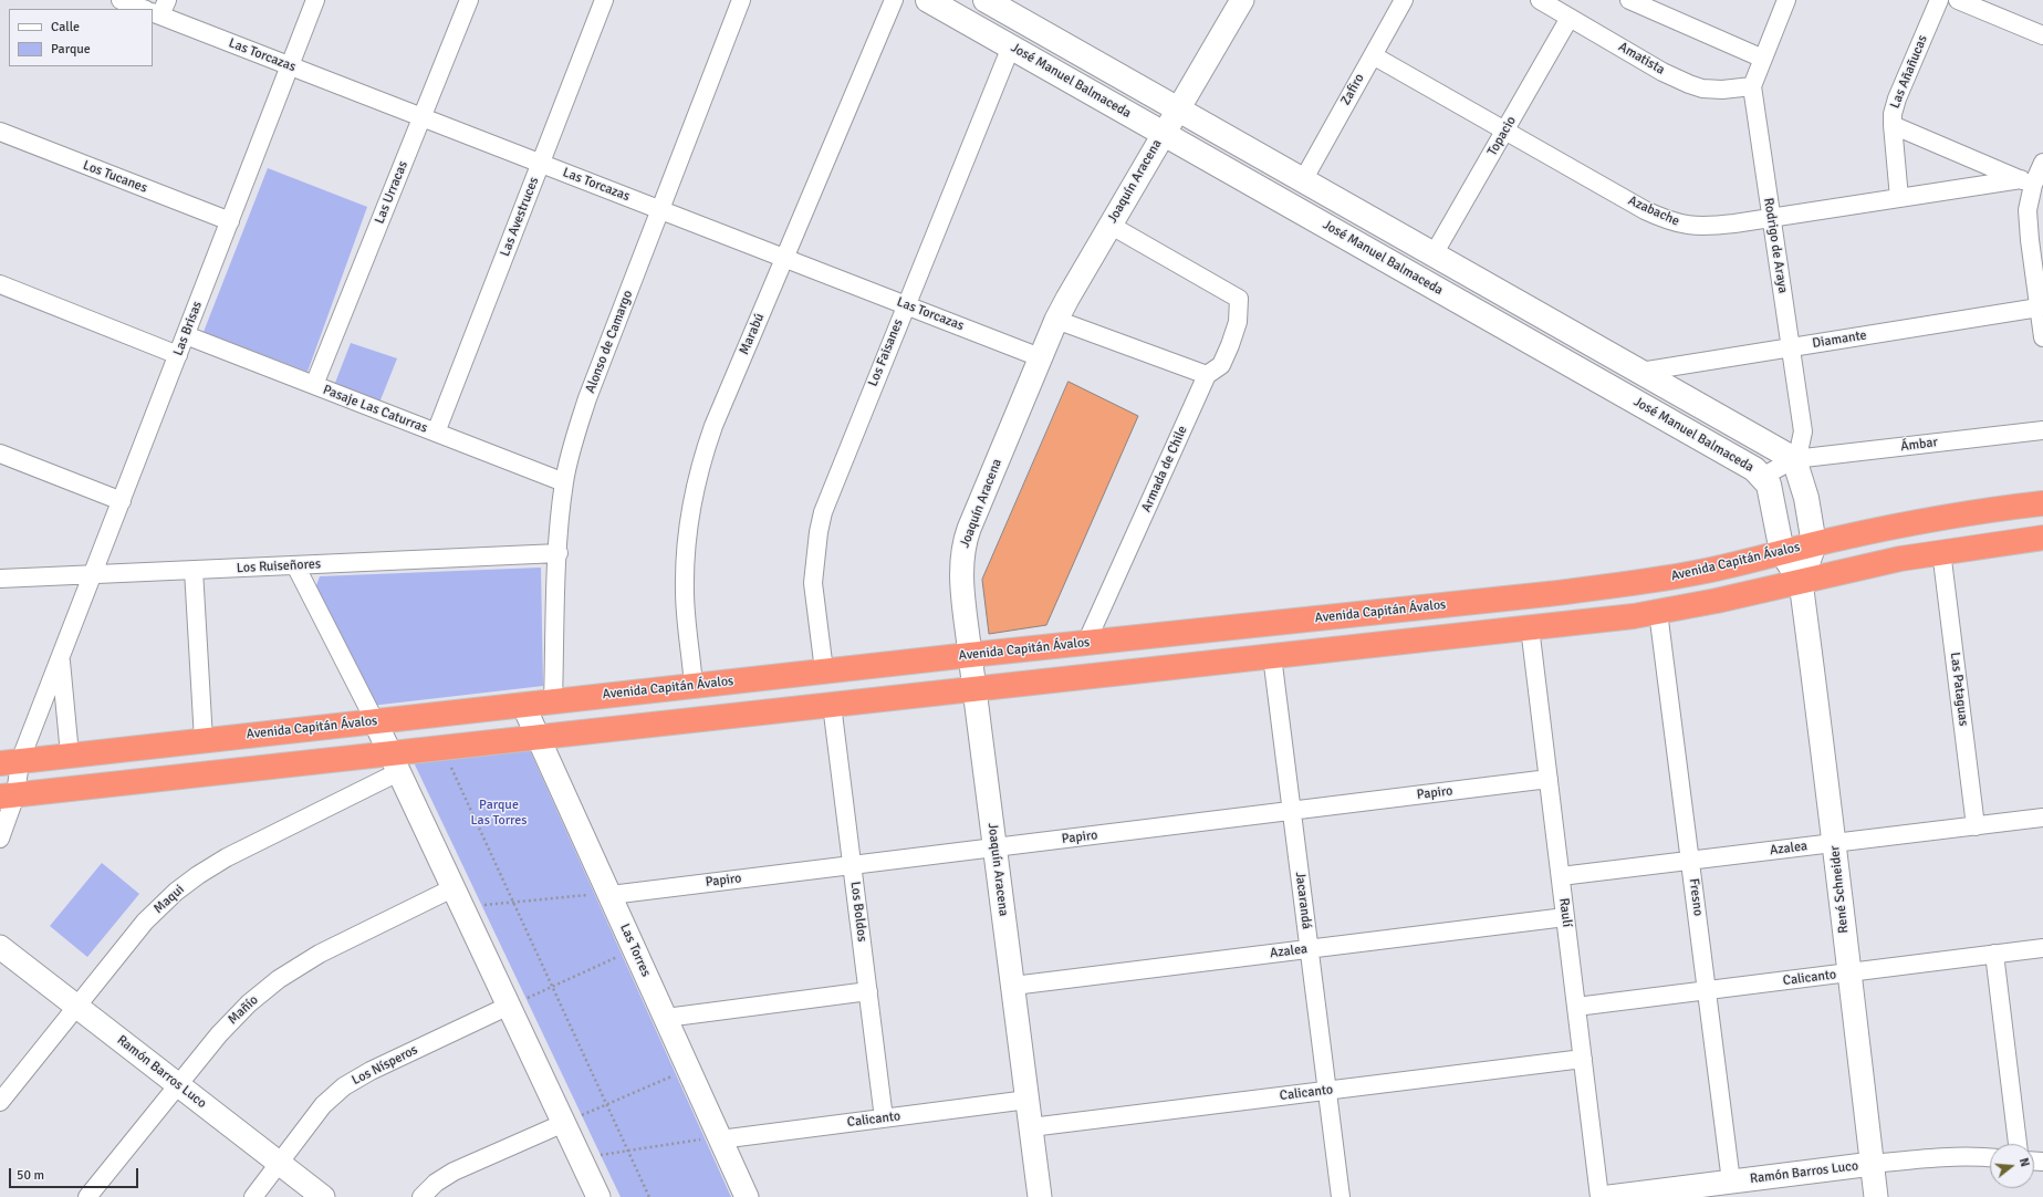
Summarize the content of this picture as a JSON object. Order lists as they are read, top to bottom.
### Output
{
  "streets": {
    "highway": ["Avenida Capitán Ávalos"],
    "main road": ["José Manuel Balmaceda"],
    "street": [
      "Las Torcazas",
      "Amatista",
      "Las Añañucas",
      "Zafiro",
      "Topacio",
      "Los Tucanes",
      "Joaquín Aracena",
      "Las Urracas",
      "Azabache",
      "Las Avestruces",
      "Rodrigo de Araya",
      "Las Brisas",
      "Marabú",
      "Diamante",
      "Alonso de Camargo",
      "Los Faisanes",
      "Pasaje Las Caturras",
      "Ámbar",
      "Armada de Chile",
      "Los Ruiseñores",
      "Las Pataguas",
      "Papiro",
      "Azalea",
      "René Schneider",
      "Fresno",
      "Maqui",
      "Jacarandá",
      "Los Boldos",
      "Raulí",
      "Las Torres",
      "Calicanto",
      "Mañío",
      "Los Nísperos",
      "Ramón Barros Luco"
    ]
  },
  "crossings": [
    ["Las Torcazas", "Joaquín Aracena"],
    ["Las Torcazas", "Las Urracas"],
    ["Las Torcazas", "Las Avestruces"],
    ["Las Torcazas", "Las Brisas"],
    ["Las Torcazas", "Marabú"],
    ["Las Torcazas", "Alonso de Camargo"],
    ["Las Torcazas", "Los Faisanes"],
    ["Amatista", "Topacio"],
    ["Amatista", "Rodrigo de Araya"],
    ["Las Añañucas", "Azabache"],
    ["José Manuel Balmaceda", "Zafiro"],
    ["José Manuel Balmaceda", "Topacio"],
    ["José Manuel Balmaceda", "Joaquín Aracena"],
    ["José Manuel Balmaceda", "Rodrigo de Araya"],
    ["José Manuel Balmaceda", "Diamante"],
    ["José Manuel Balmaceda", "Los Faisanes"],
    ["José Manuel Balmaceda", "Ámbar"],
    ["José Manuel Balmaceda", "Avenida Capitán Ávalos"],
    ["José Manuel Balmaceda", "René Schneider"],
    ["Zafiro", "Azabache"],
    ["Topacio", "Azabache"],
    ["Los Tucanes", "Las Brisas"],
    ["Joaquín Aracena", "Armada de Chile"],
    ["Joaquín Aracena", "Avenida Capitán Ávalos"],
    ["Joaquín Aracena", "Papiro"],
    ["Joaquín Aracena", "Azalea"],
    ["Joaquín Aracena", "Calicanto"],
    ["Las Urracas", "Pasaje Las Caturras"],
    ["Azabache", "Rodrigo de Araya"],
    ["Las Avestruces", "Pasaje Las Caturras"],
    ["Rodrigo de Araya", "Diamante"],
    ["Rodrigo de Araya", "Ámbar"],
    ["Las Brisas", "Pasaje Las Caturras"],
    ["Las Brisas", "Avenida Capitán Ávalos"],
    ["Las Brisas", "Los Ruiseñores"],
    ["Marabú", "Avenida Capitán Ávalos"],
    ["Alonso de Camargo", "Pasaje Las Caturras"],
    ["Alonso de Camargo", "Avenida Capitán Ávalos"],
    ["Alonso de Camargo", "Los Ruiseñores"],
    ["Los Faisanes", "Avenida Capitán Ávalos"],
    ["Armada de Chile", "Avenida Capitán Ávalos"],
    ["Avenida Capitán Ávalos", "Las Torres"],
    ["Las Pataguas", "Azalea"],
    ["Papiro", "Jacarandá"],
    ["Papiro", "Los Boldos"],
    ["Papiro", "Raulí"],
    ["Papiro", "Las Torres"],
    ["Azalea", "René Schneider"],
    ["Azalea", "Fresno"],
    ["Azalea", "Jacarandá"],
    ["Azalea", "Raulí"],
    ["René Schneider", "Calicanto"],
    ["René Schneider", "Ramón Barros Luco"],
    ["Fresno", "Calicanto"],
    ["Fresno", "Ramón Barros Luco"],
    ["Maqui", "Ramón Barros Luco"],
    ["Jacarandá", "Calicanto"],
    ["Los Boldos", "Calicanto"],
    ["Raulí", "Calicanto"],
    ["Las Torres", "Calicanto"],
    ["Mañío", "Ramón Barros Luco"],
    ["Los Nísperos", "Ramón Barros Luco"]
  ],
  "parks": ["Parque Las Torres"],
  "legend": ["Calle", "Parque"],
  "scale_bar": "50 m",
  "north": "right"
}
